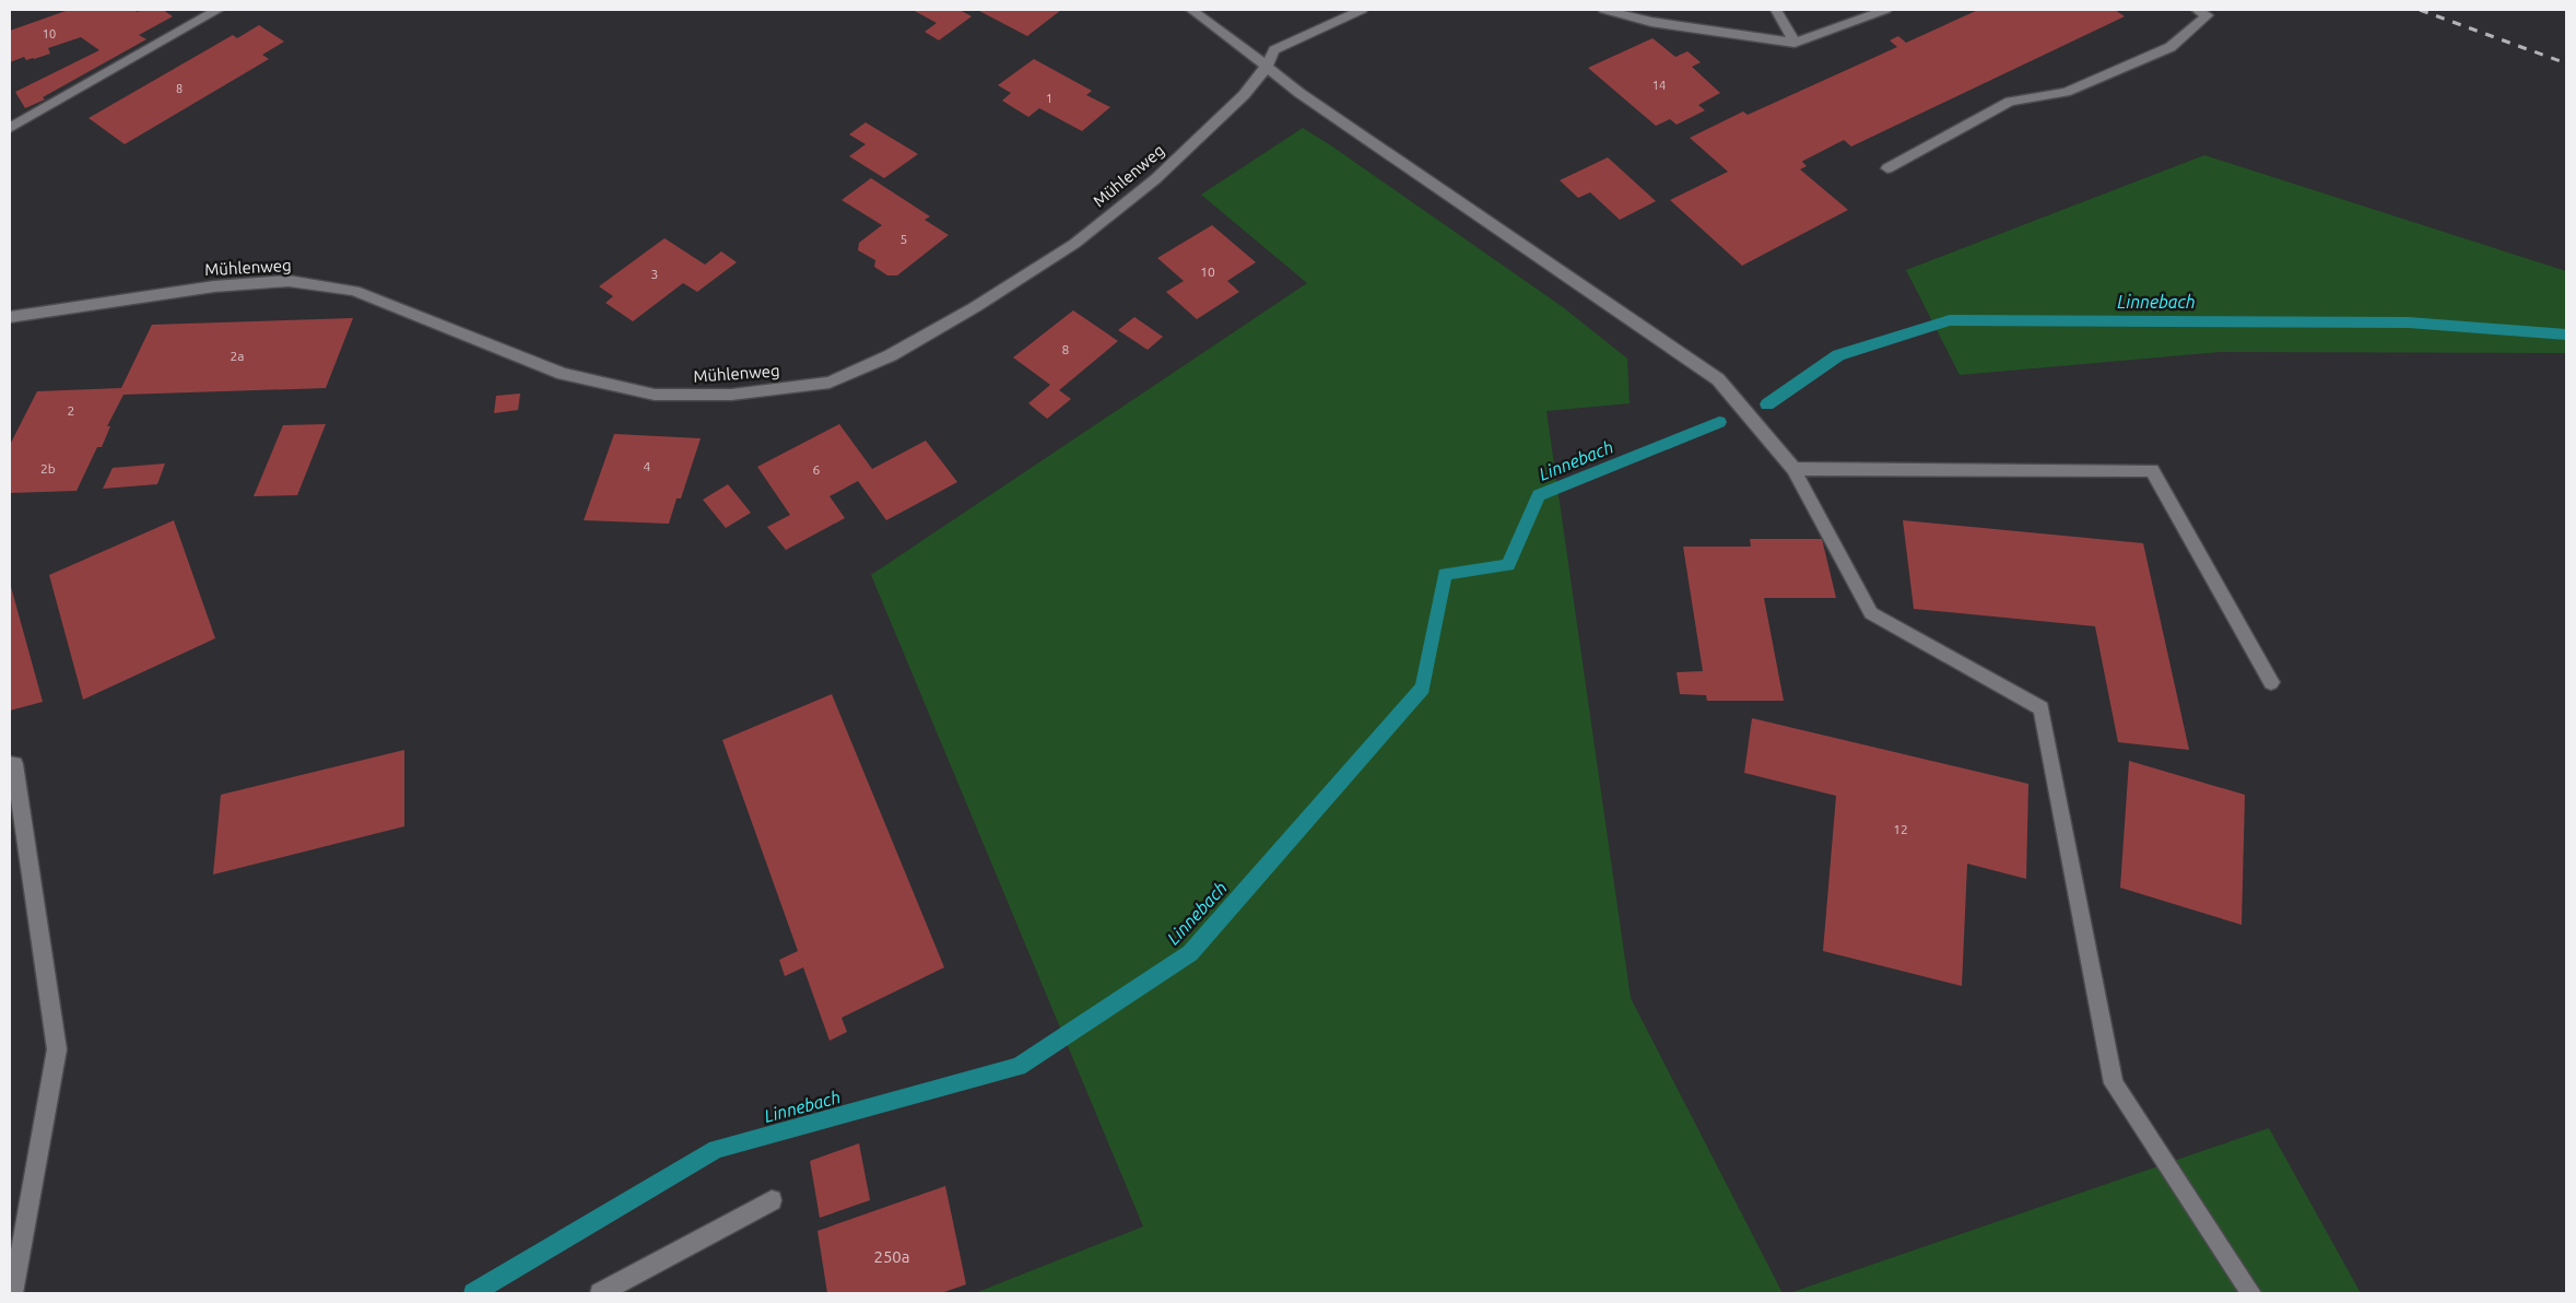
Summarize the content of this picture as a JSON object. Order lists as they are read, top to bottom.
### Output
{
  "streets": {
    "street": ["Mühlenweg"]
  },
  "water": ["Linnebach"],
  "house_numbers": [
    "10",
    "14",
    "8",
    "1",
    "5",
    "10",
    "3",
    "8",
    "2a",
    "2",
    "4",
    "2b",
    "6",
    "12",
    "250a"
  ]
}
